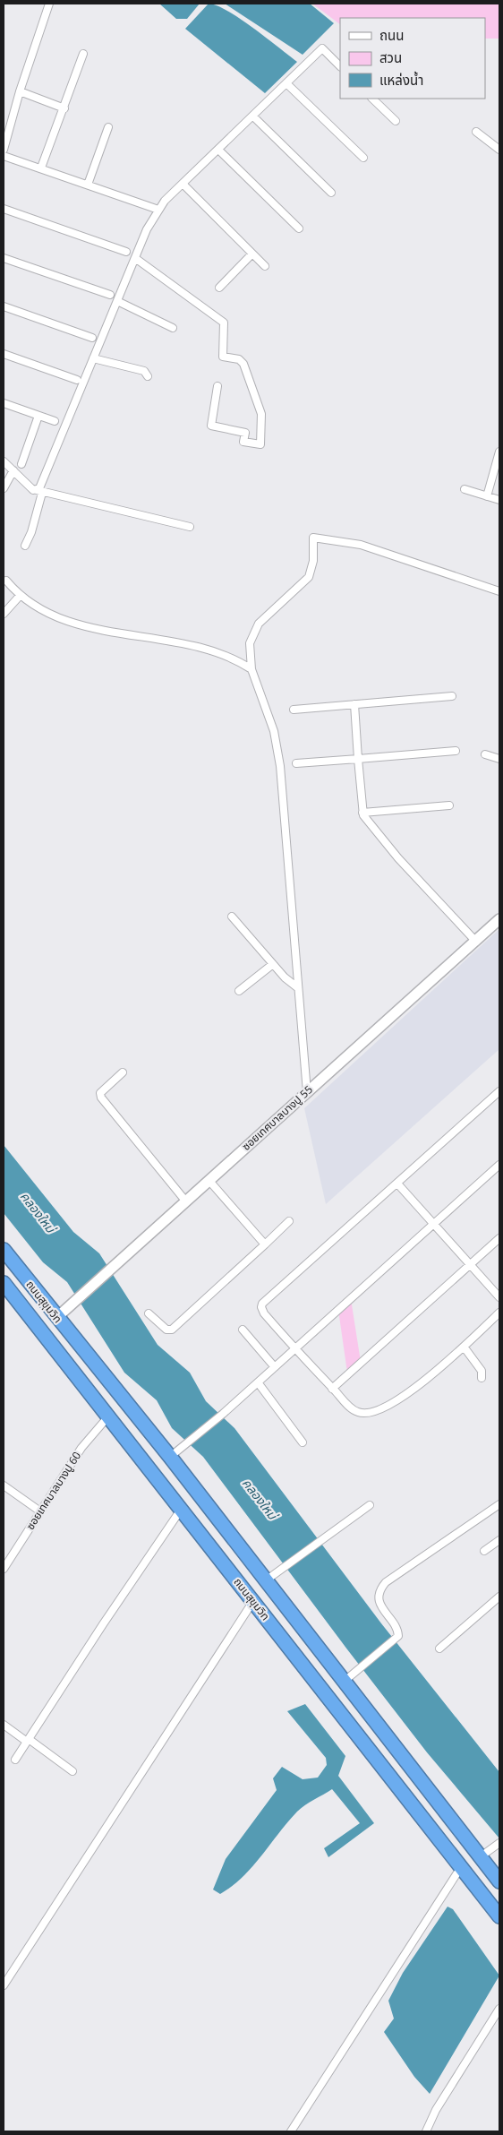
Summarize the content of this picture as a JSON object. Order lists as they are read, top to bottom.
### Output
{
  "streets": {
    "highway": ["ถนนสุขุมวิท"],
    "street": ["ซอยเทศบาลบางปู 55", "ซอยเทศบาลบางปู 60"]
  },
  "crossings": [
    ["ซอยเทศบาลบางปู 55", "ถนนสุขุมวิท"],
    ["ถนนสุขุมวิท", "ซอยเทศบาลบางปู 60"]
  ],
  "water": ["คลองใหม่"],
  "legend": ["ถนน", "สวน", "แหล่งน้ำ"]
}
